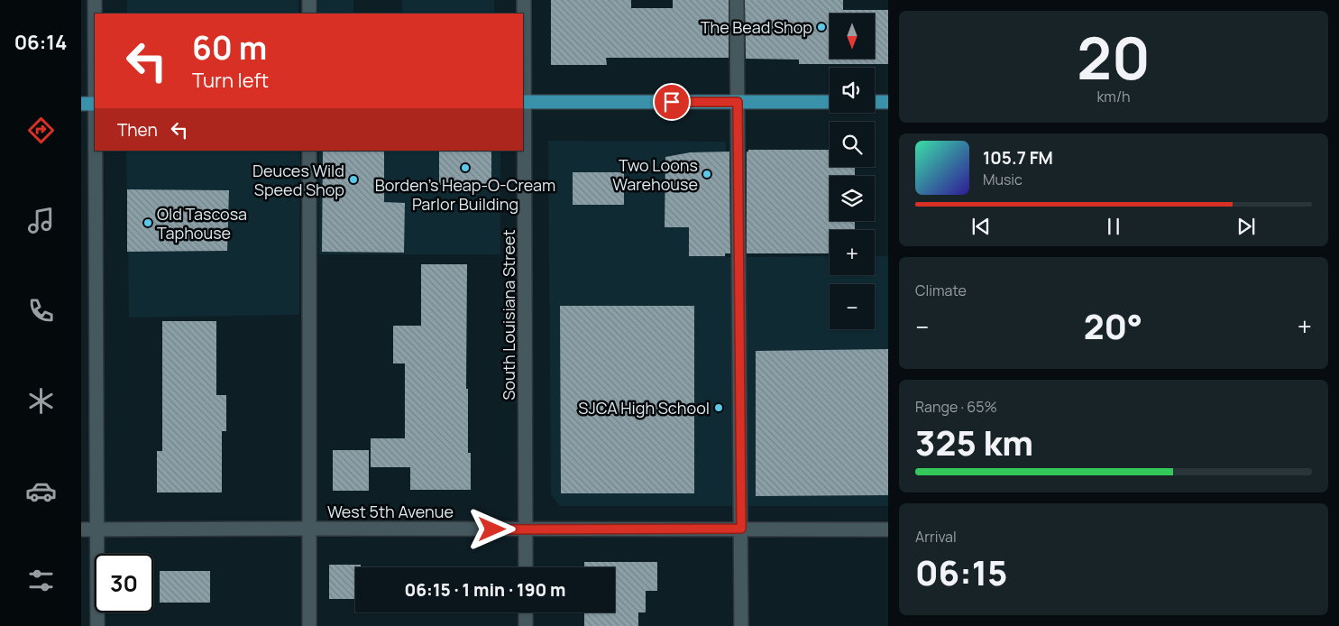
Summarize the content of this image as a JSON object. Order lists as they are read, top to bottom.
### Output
{
  "streets": {
    "street": ["South Louisiana Street", "West 5th Avenue"]
  },
  "crossings": [
    ["South Louisiana Street", "West 5th Avenue"]
  ],
  "places": [
    "The Bead Shop",
    "Borden's Heap-O-Cream Parlor Building",
    "Two Loons Warehouse",
    "Deuces Wild Speed Shop",
    "Old Tascosa Taphouse",
    "SJCA High School"
  ],
  "north": "bottom",
  "page": {
    "tabs": "06:14",
    "tile": [
      ["20", "km/h"],
      "Climate",
      ["Range · 65%", "325 km"],
      ["Arrival", "06:15"]
    ],
    "map_buttons": ["+", "−"],
    "turn": ["60 m", "Turn left"],
    "then": "Then",
    "song": ["105.7 FM", "Music"],
    "heat": ["−", "20°", "+"],
    "limit": "30",
    "trip": "06:15 · 1 min · 190 m"
  }
}
